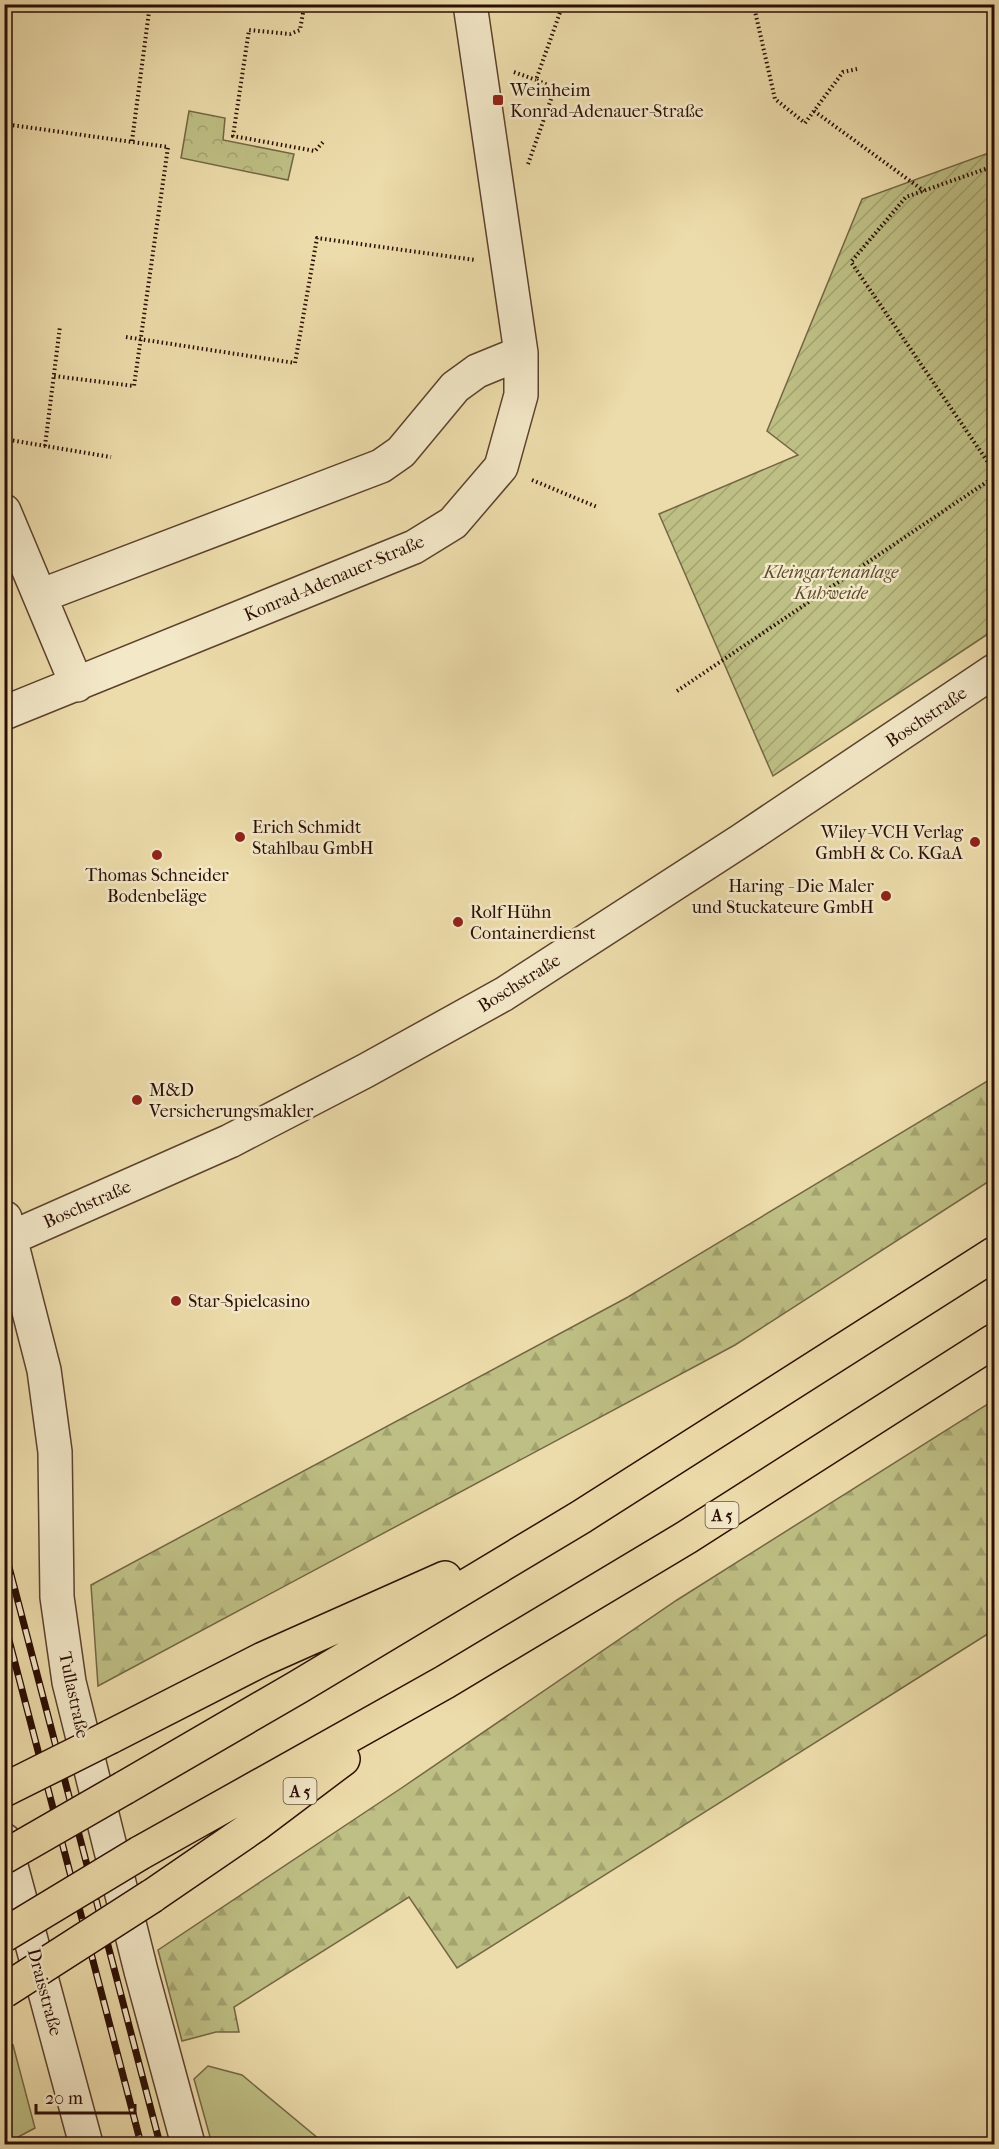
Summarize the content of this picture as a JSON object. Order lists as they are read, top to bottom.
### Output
{
  "streets": {
    "highway": ["A 5"],
    "street": [
      "Konrad-Adenauer-Straße",
      "Boschstraße",
      "Tullastraße",
      "Draisstraße"
    ]
  },
  "crossings": [
    ["Boschstraße", "Tullastraße"]
  ],
  "parks": ["Kleingartenanlage Kuhweide"],
  "places": {
    "transit": ["Weinheim Konrad-Adenauer-Straße"],
    "other": [
      "Erich Schmidt Stahlbau GmbH",
      "Wiley-VCH Verlag GmbH & Co. KGaA",
      "Thomas Schneider Bodenbeläge",
      "Haring - Die Maler und Stuckateure GmbH",
      "Rolf Hühn Containerdienst",
      "M&D Versicherungsmakler",
      "Star-Spielcasino"
    ]
  },
  "scale_bar": "20 m"
}
